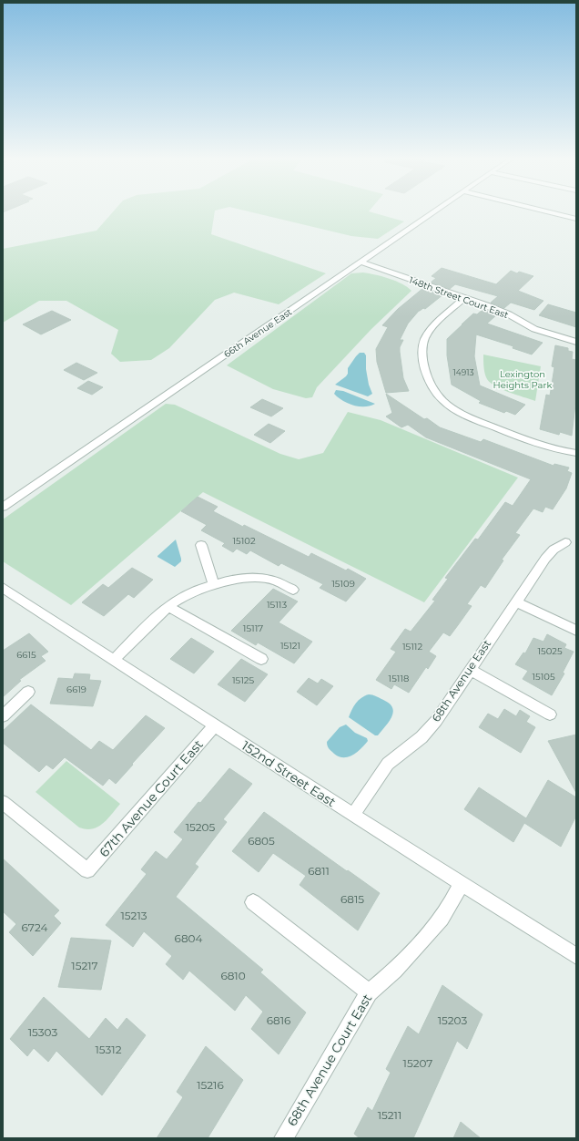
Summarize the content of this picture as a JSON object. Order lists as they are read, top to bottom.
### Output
{
  "streets": {
    "street": [
      "148th Street Court East",
      "66th Avenue East",
      "68th Avenue East",
      "152nd Street East",
      "67th Avenue Court East",
      "68th Avenue Court East"
    ]
  },
  "crossings": [
    ["148th Street Court East", "66th Avenue East"],
    ["68th Avenue East", "152nd Street East"],
    ["152nd Street East", "67th Avenue Court East"],
    ["152nd Street East", "68th Avenue Court East"]
  ],
  "parks": ["Lexington Heights Park"],
  "house_numbers": [
    "14913",
    "15102",
    "15109",
    "15113",
    "15117",
    "15121",
    "15112",
    "15025",
    "6615",
    "15105",
    "15118",
    "15125",
    "6619",
    "15205",
    "6805",
    "6811",
    "6815",
    "15213",
    "6724",
    "6804",
    "15217",
    "6810",
    "6816",
    "15203",
    "15303",
    "15312",
    "15207",
    "15216",
    "15211"
  ]
}
